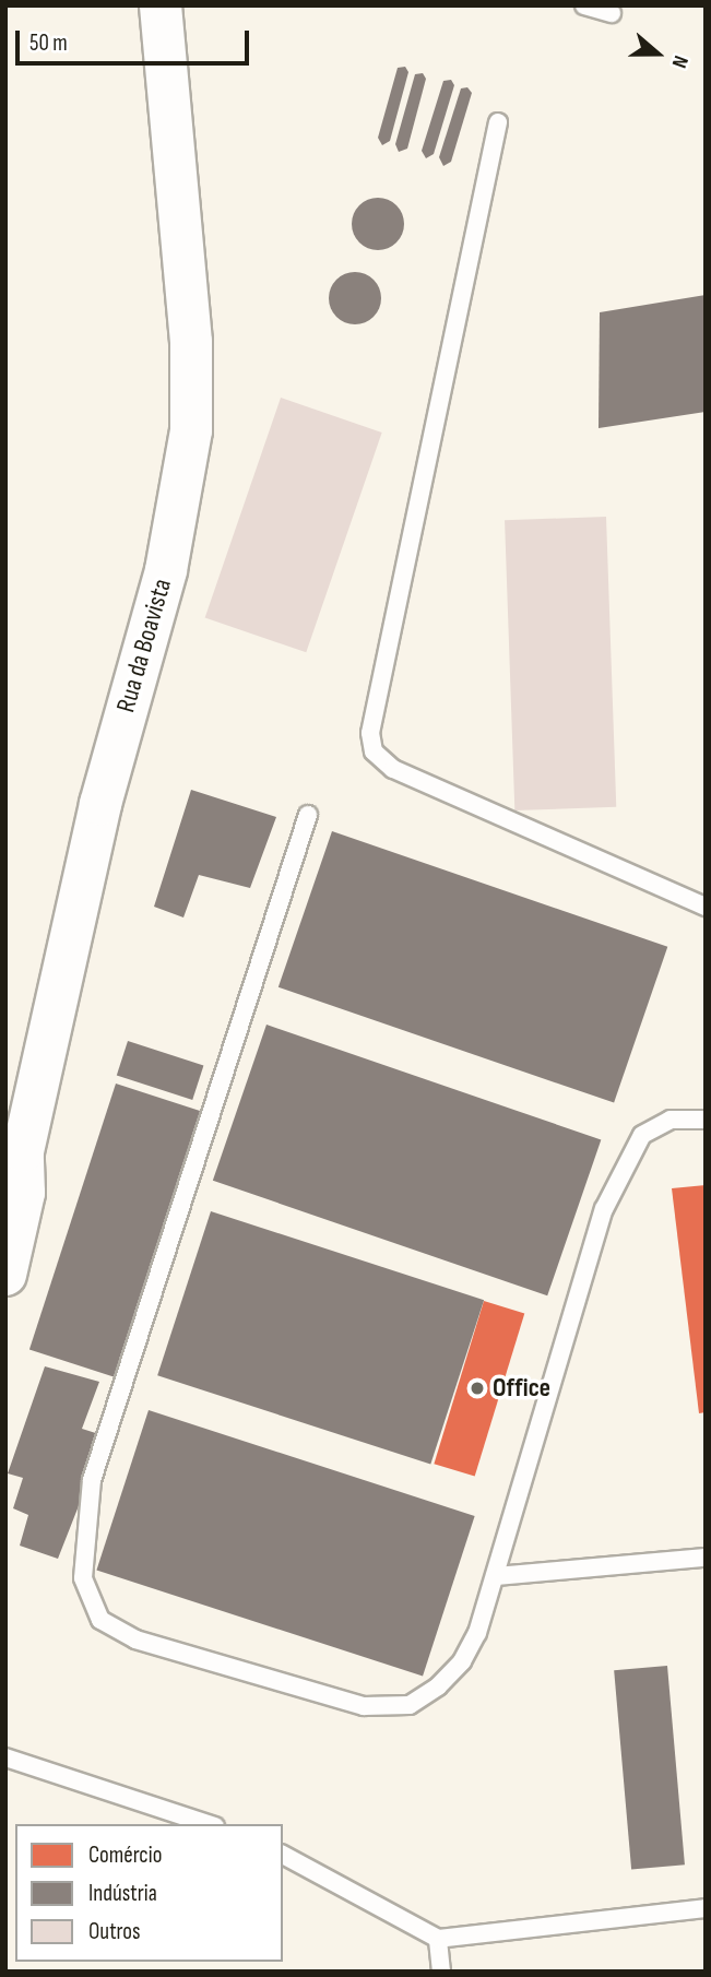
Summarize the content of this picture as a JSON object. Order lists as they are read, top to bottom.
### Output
{
  "streets": {
    "main road": ["Rua da Boavista"]
  },
  "places": ["Office"],
  "legend": ["Comércio", "Indústria", "Outros"],
  "scale_bar": "50 m",
  "north": "right"
}
